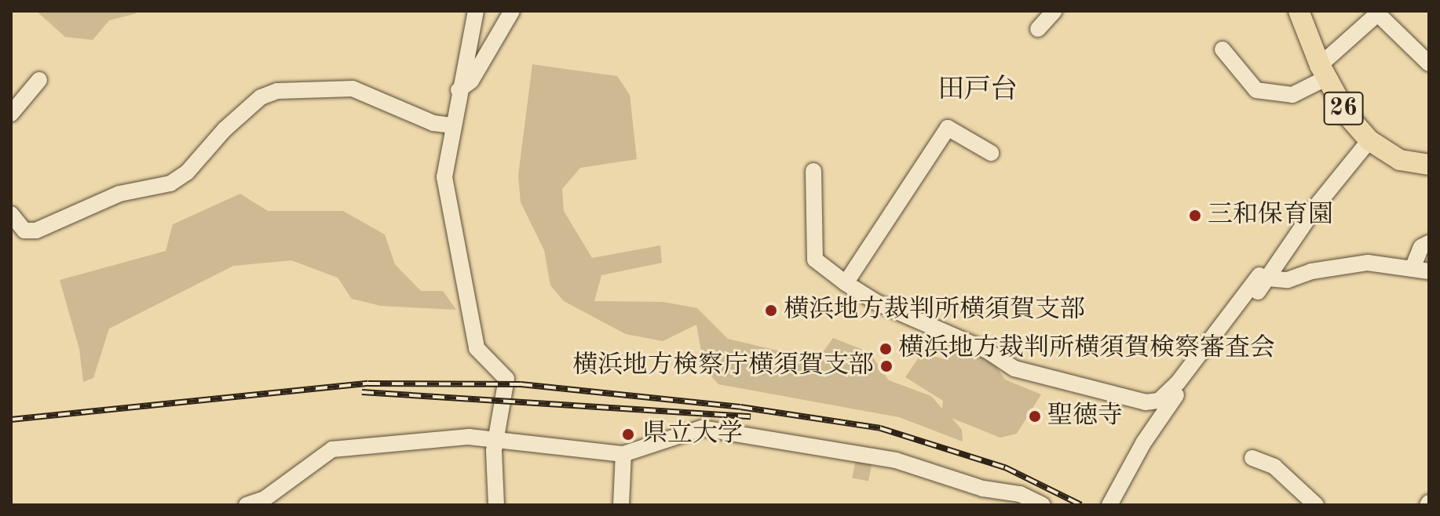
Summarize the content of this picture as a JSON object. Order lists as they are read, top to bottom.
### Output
{
  "streets": {
    "main road": ["26"]
  },
  "districts": ["田戸台"],
  "places": [
    "三和保育園",
    "横浜地方裁判所横須賀支部",
    "横浜地方裁判所横須賀検察審査会",
    "横浜地方検察庁横須賀支部",
    "聖徳寺",
    "県立大学"
  ]
}
